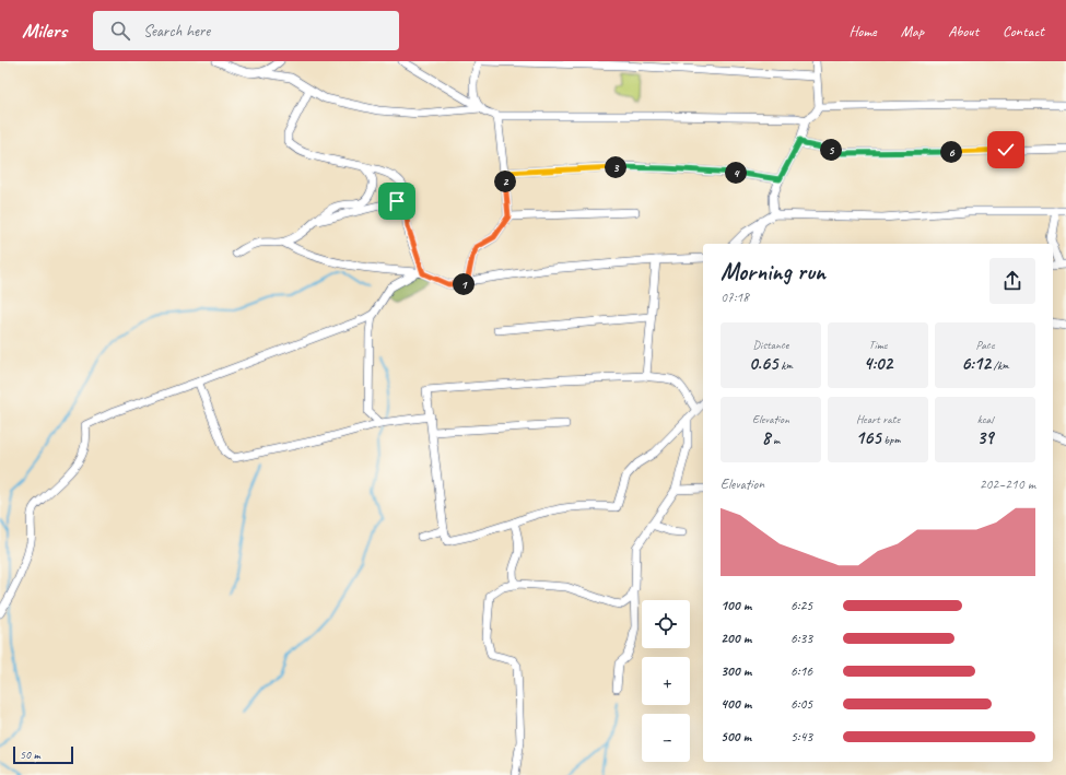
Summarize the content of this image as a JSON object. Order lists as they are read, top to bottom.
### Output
{
  "scale_bar": "50 m",
  "page": {
    "header": "Milers",
    "search": "Search here",
    "nav": [
      "Home",
      "Map",
      "About",
      "Contact"
    ],
    "pins": [
      "5",
      "6",
      "3",
      "4",
      "2",
      "1"
    ],
    "heading": ["Morning run", "07:18"],
    "stats": [
      ["Distance", "0.65 km"],
      ["Time", "4:02"],
      ["Pace", "6:12 /km"],
      ["Elevation", "8 m"],
      ["Heart rate", "165 bpm"],
      ["kcal", "39"]
    ],
    "chart": ["Elevation", "202–210 m"],
    "list": [
      {
        "name": "100 m",
        "note": "6:25"
      },
      {
        "name": "200 m",
        "note": "6:33"
      },
      {
        "name": "300 m",
        "note": "6:16"
      },
      {
        "name": "400 m",
        "note": "6:05"
      },
      {
        "name": "500 m",
        "note": "5:43"
      }
    ],
    "map_buttons": ["+", "−"],
    "scale": "50 m"
  }
}
